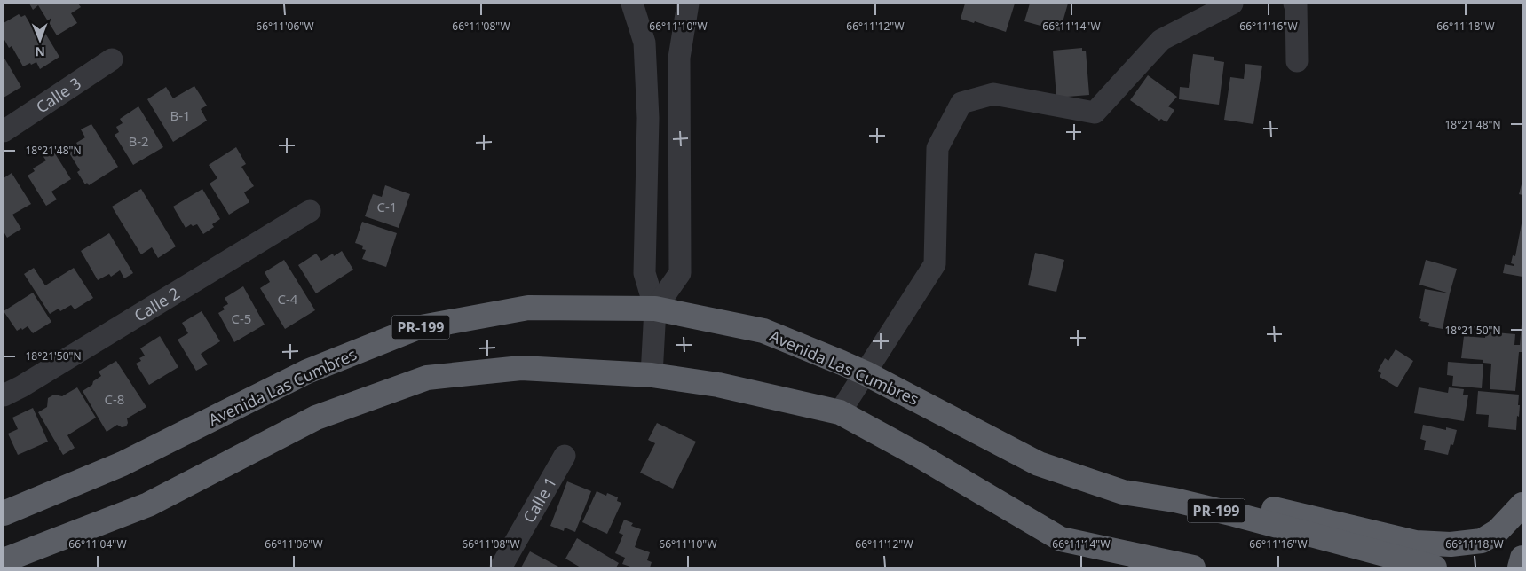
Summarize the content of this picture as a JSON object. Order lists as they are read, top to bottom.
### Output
{
  "streets": {
    "highway": ["PR-199", "Avenida Las Cumbres"],
    "street": ["Calle 3", "Calle 2", "Calle 1"]
  },
  "house_numbers": [
    "B-1",
    "B-2",
    "C-1",
    "C-4",
    "C-5",
    "C-8"
  ],
  "north": "bottom",
  "coordinates": [
    "66°11'06\"W",
    "66°11'08\"W",
    "66°11'10\"W",
    "66°11'12\"W",
    "66°11'14\"W",
    "66°11'16\"W",
    "66°11'18\"W",
    "18°21'48\"N",
    "18°21'50\"N",
    "66°11'04\"W"
  ]
}
